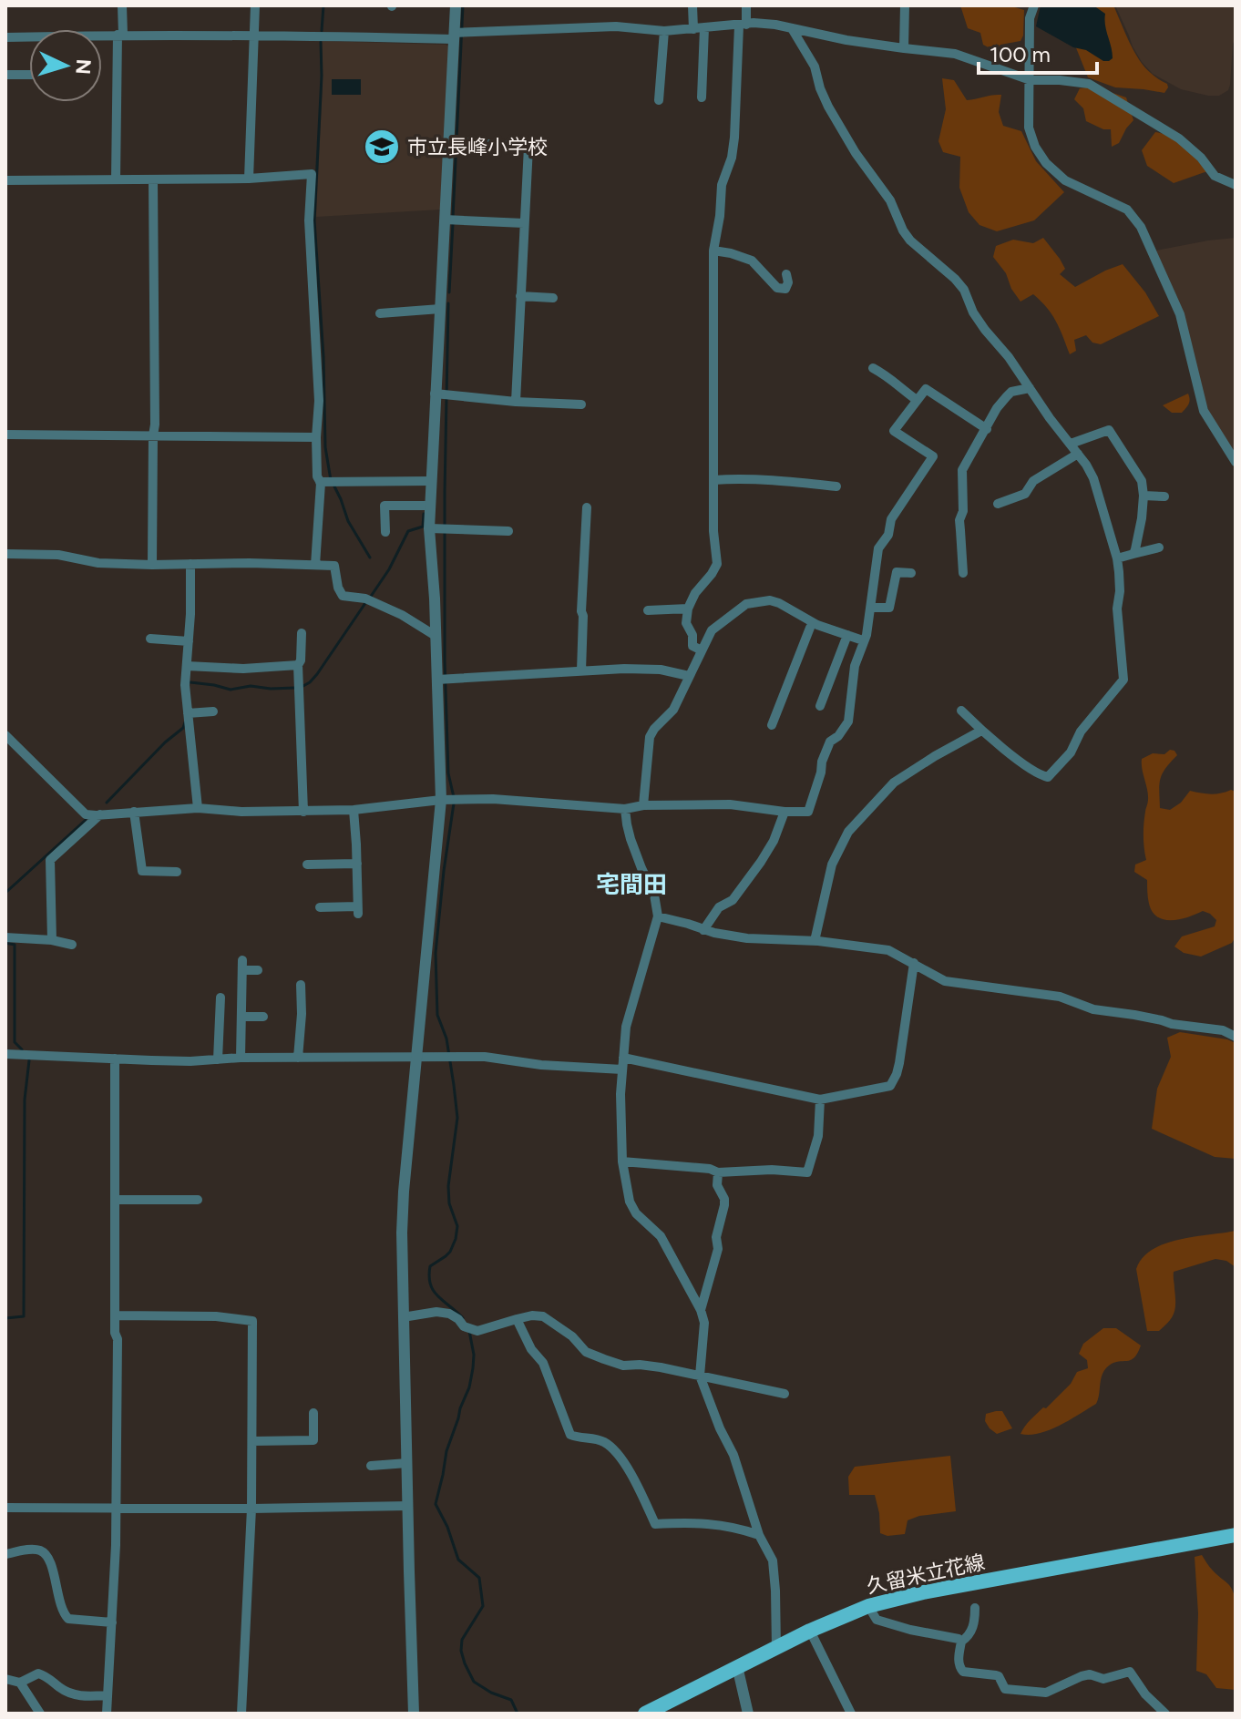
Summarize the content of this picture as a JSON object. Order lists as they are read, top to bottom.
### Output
{
  "streets": {
    "main road": ["久留米立花線"]
  },
  "districts": ["宅間田"],
  "places": {
    "school or university": ["市立長峰小学校"]
  },
  "scale_bar": "100 m",
  "north": "right"
}
